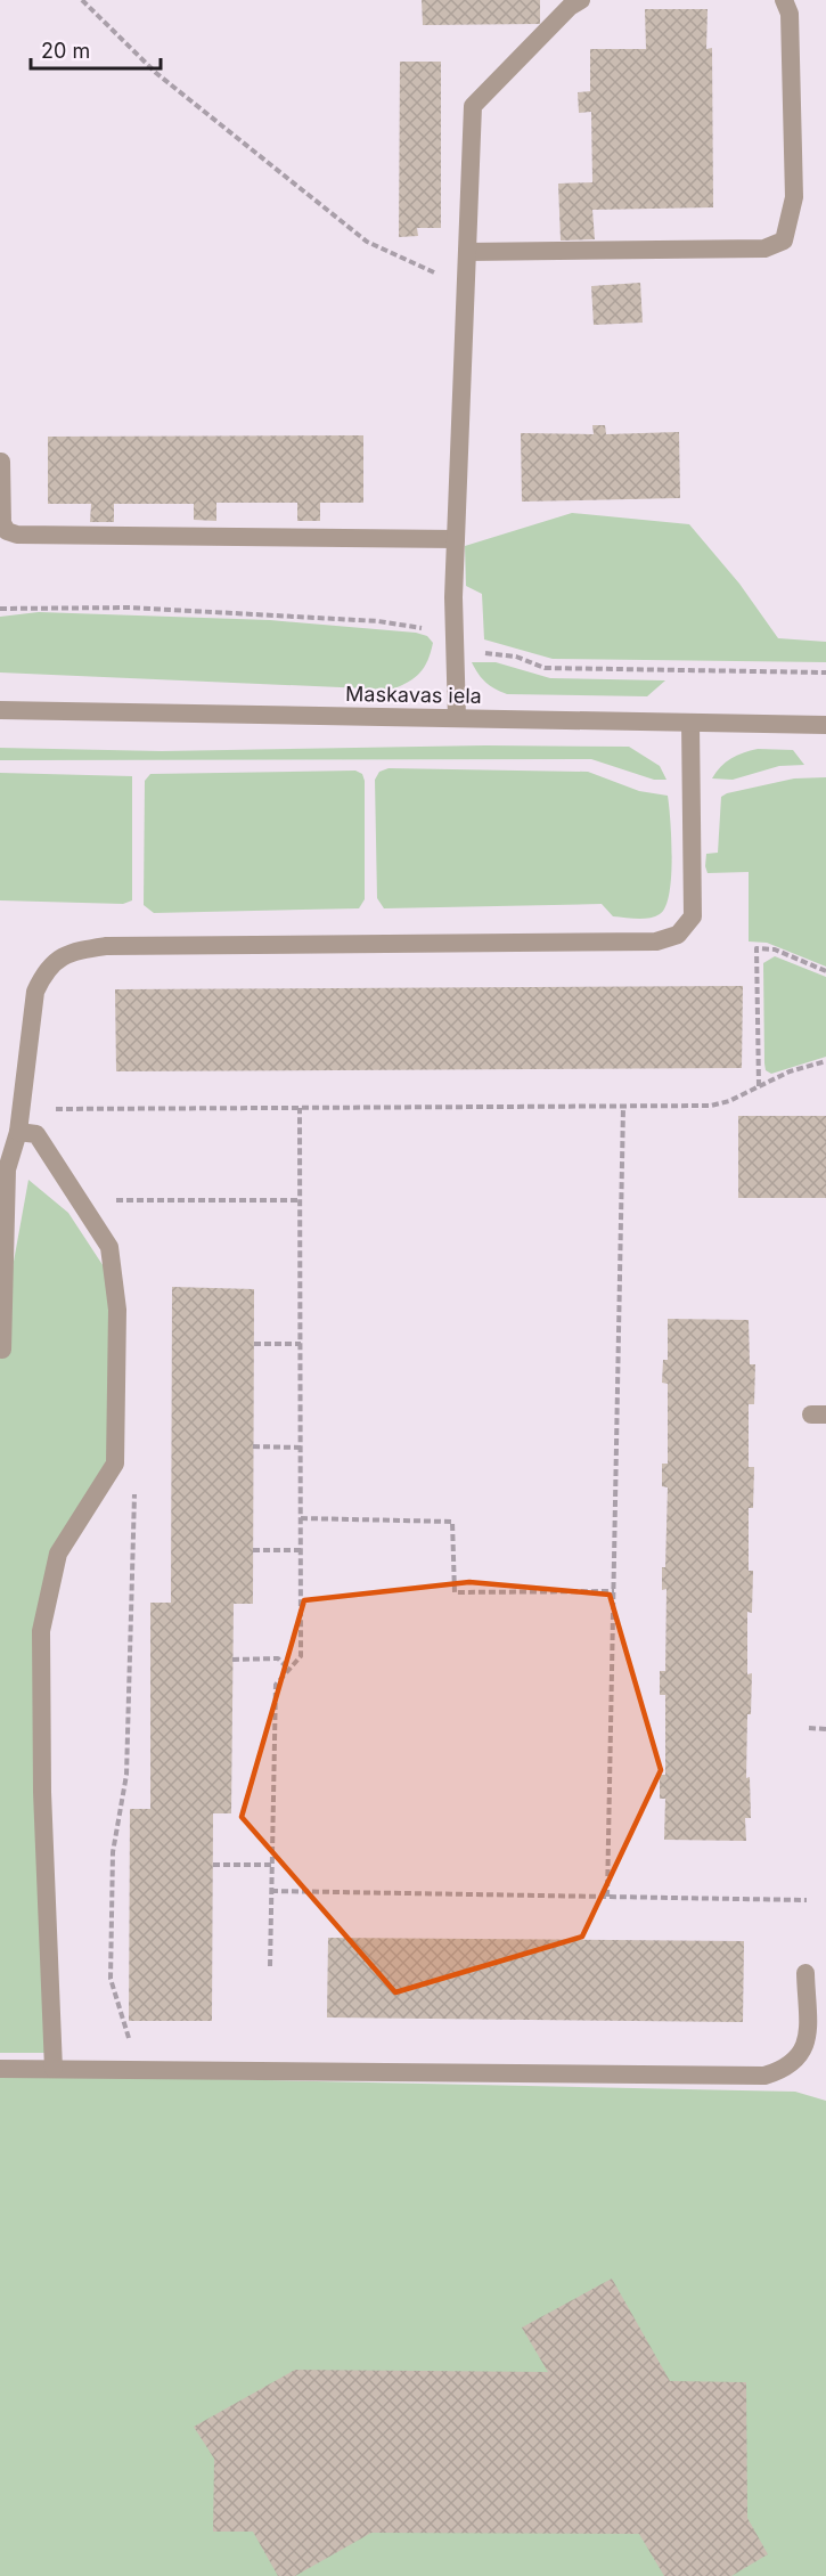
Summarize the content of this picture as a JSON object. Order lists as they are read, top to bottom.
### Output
{
  "streets": {
    "street": ["Maskavas iela"]
  },
  "scale_bar": "20 m"
}
